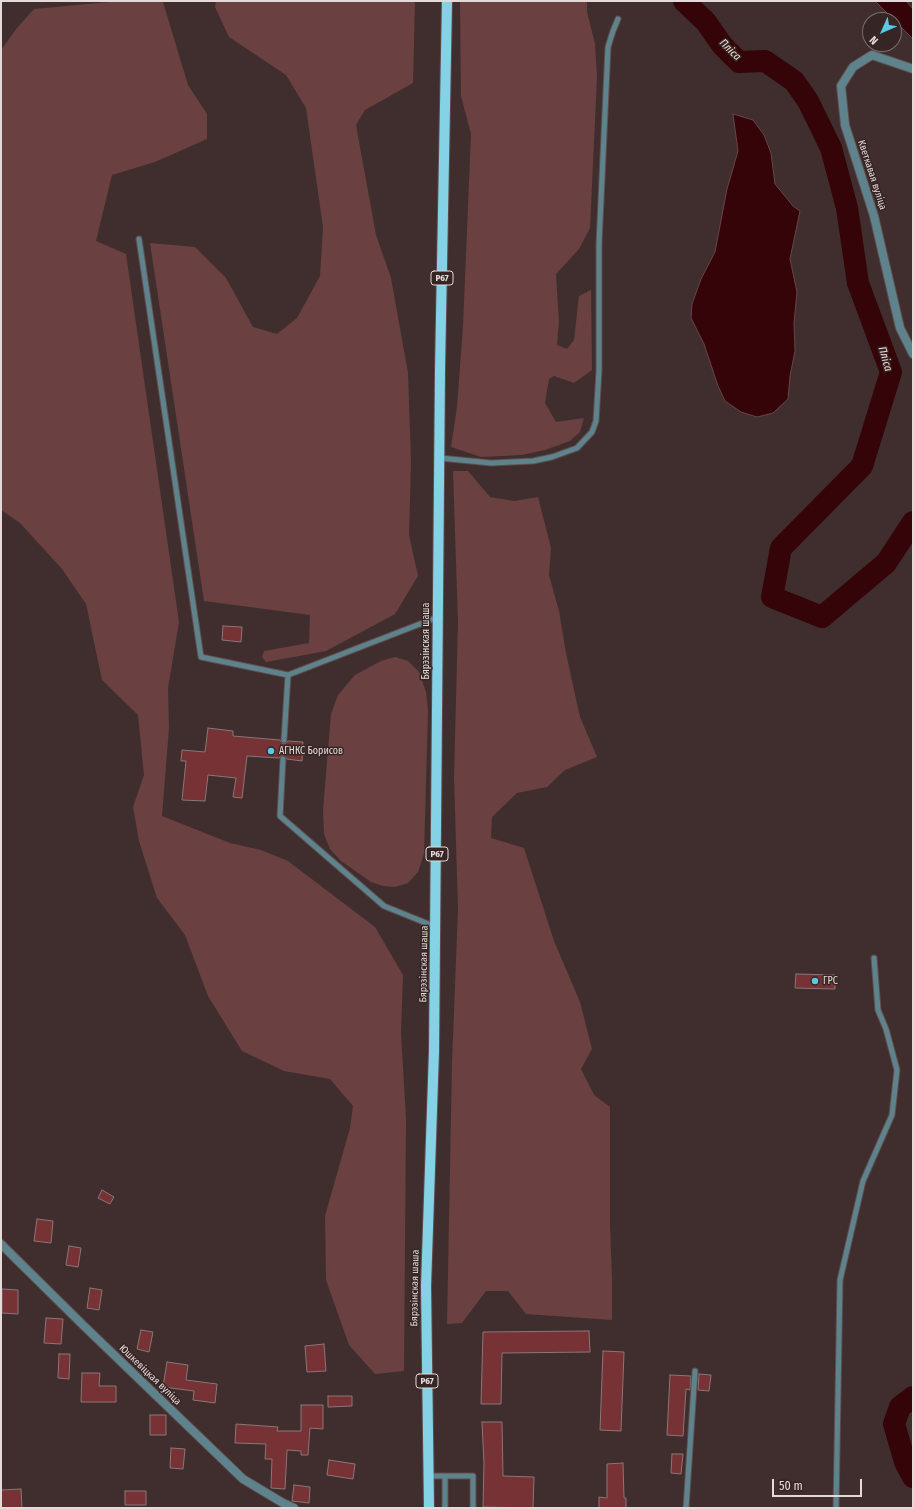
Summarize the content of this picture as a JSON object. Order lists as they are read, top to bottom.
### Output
{
  "streets": {
    "main road": ["Р67", "Бярэзінская шаша"],
    "street": ["Кветкавая вуліца", "Юшкевіцкая вуліца"]
  },
  "water": ["Пліса"],
  "places": ["АГНКС Борисов", "ГРС"],
  "scale_bar": "50 m",
  "north": "bottom left"
}
